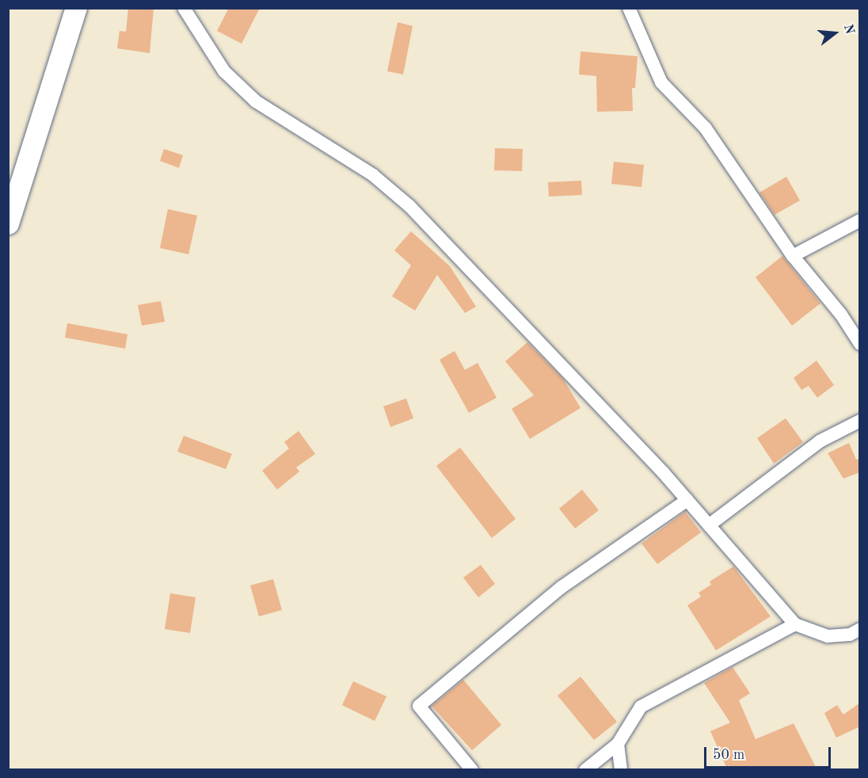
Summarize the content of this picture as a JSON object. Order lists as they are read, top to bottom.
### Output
{
  "scale_bar": "50 m",
  "north": "right"
}
